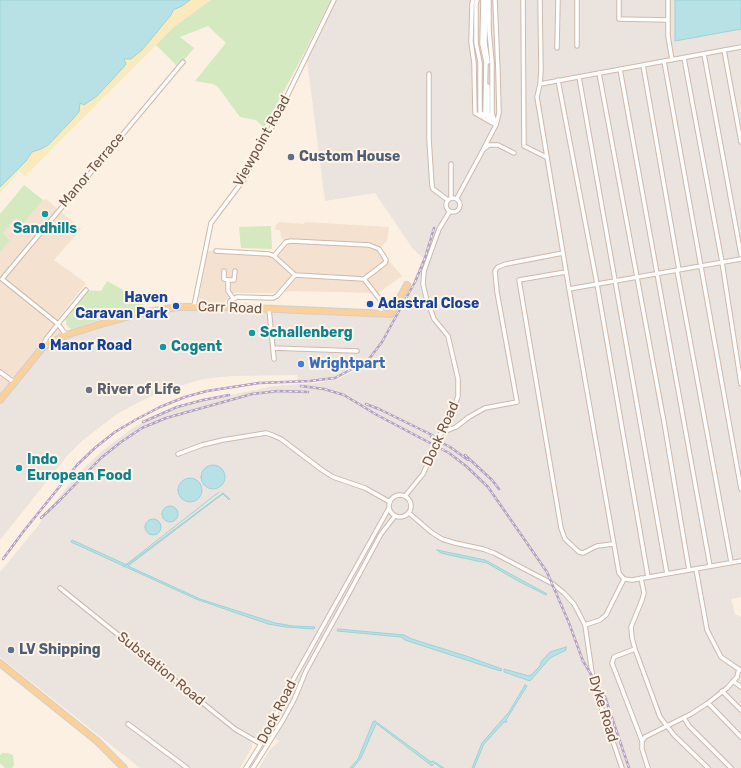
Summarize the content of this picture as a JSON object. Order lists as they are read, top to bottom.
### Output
{
  "streets": {
    "main road": ["Carr Road"],
    "street": [
      "Viewpoint Road",
      "Manor Terrace",
      "Dock Road",
      "Substation Road",
      "Dyke Road"
    ]
  },
  "crossings": [
    ["Viewpoint Road", "Carr Road"],
    ["Dock Road", "Substation Road"],
    ["Dock Road", "Dyke Road"]
  ],
  "places": [
    "Custom House",
    "Sandhills",
    "Adastral Close",
    "Haven Caravan Park",
    "Schallenberg",
    "Manor Road",
    "Cogent",
    "Wrightpart",
    "River of Life",
    "Indo European Food",
    "LV Shipping"
  ]
}
